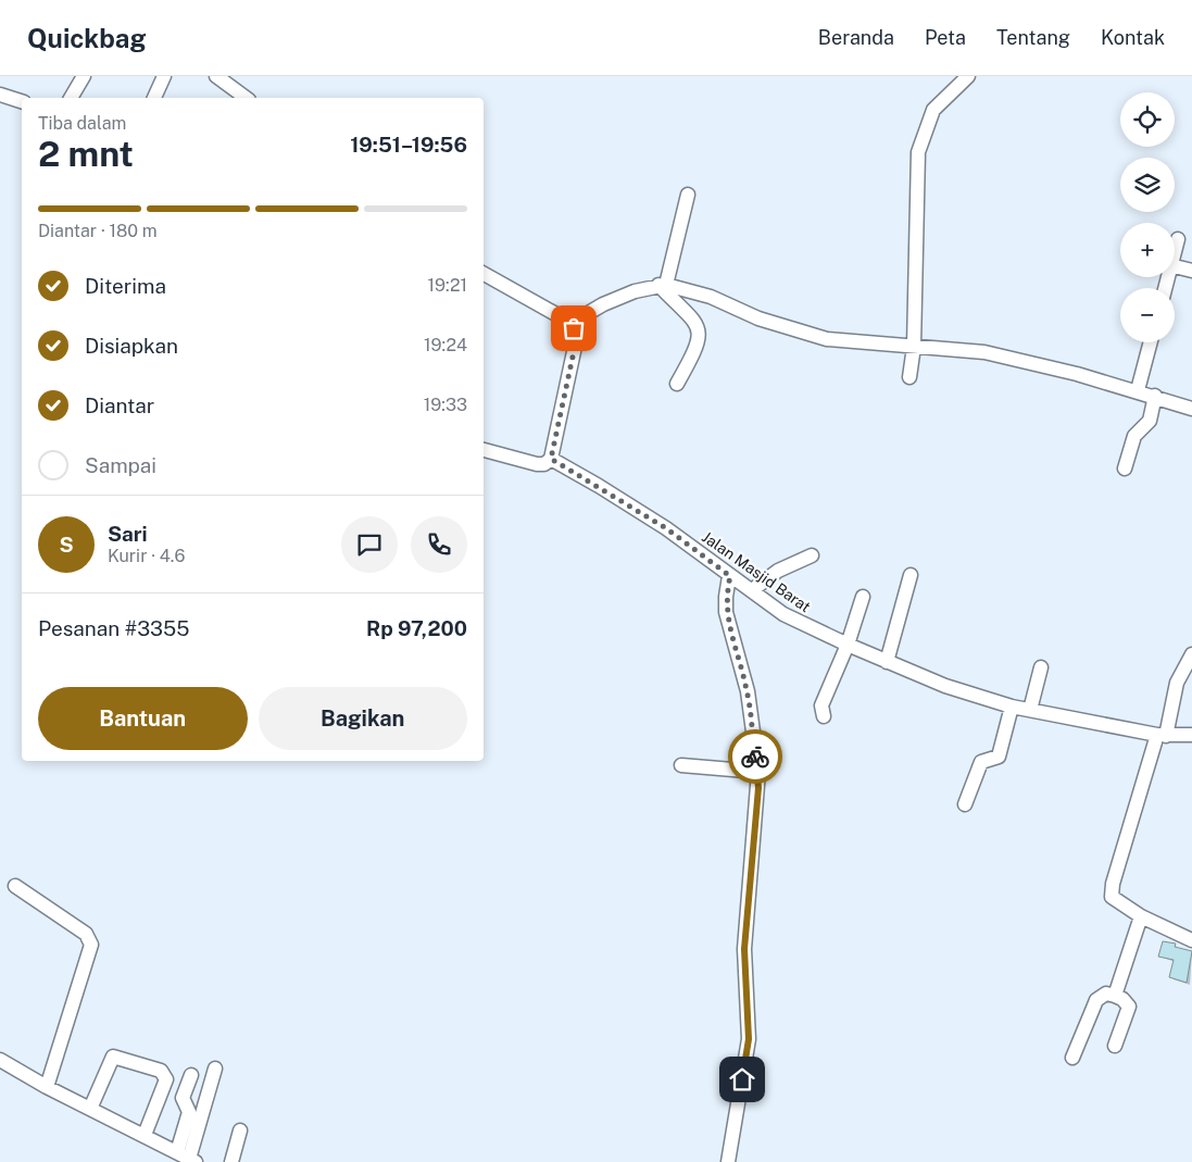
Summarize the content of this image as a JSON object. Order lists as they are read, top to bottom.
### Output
{
  "streets": {
    "street": ["Jalan Masjid Barat"]
  },
  "page": {
    "header": "Quickbag",
    "nav": [
      "Beranda",
      "Peta",
      "Tentang",
      "Kontak"
    ],
    "map_buttons": ["+", "−"],
    "heading": ["2 mnt", "Tiba dalam", "19:51–19:56"],
    "panel": [
      "Sari",
      "Kurir · 4.6",
      "Pesanan #3355",
      "Rp 97,200"
    ],
    "bar": "Diantar · 180 m",
    "list": [
      ["Diterima", "19:21"],
      ["Disiapkan", "19:24"],
      ["Diantar", "19:33"],
      "Sampai"
    ],
    "round": "S",
    "buttons": ["Bantuan", "Bagikan"]
  }
}
